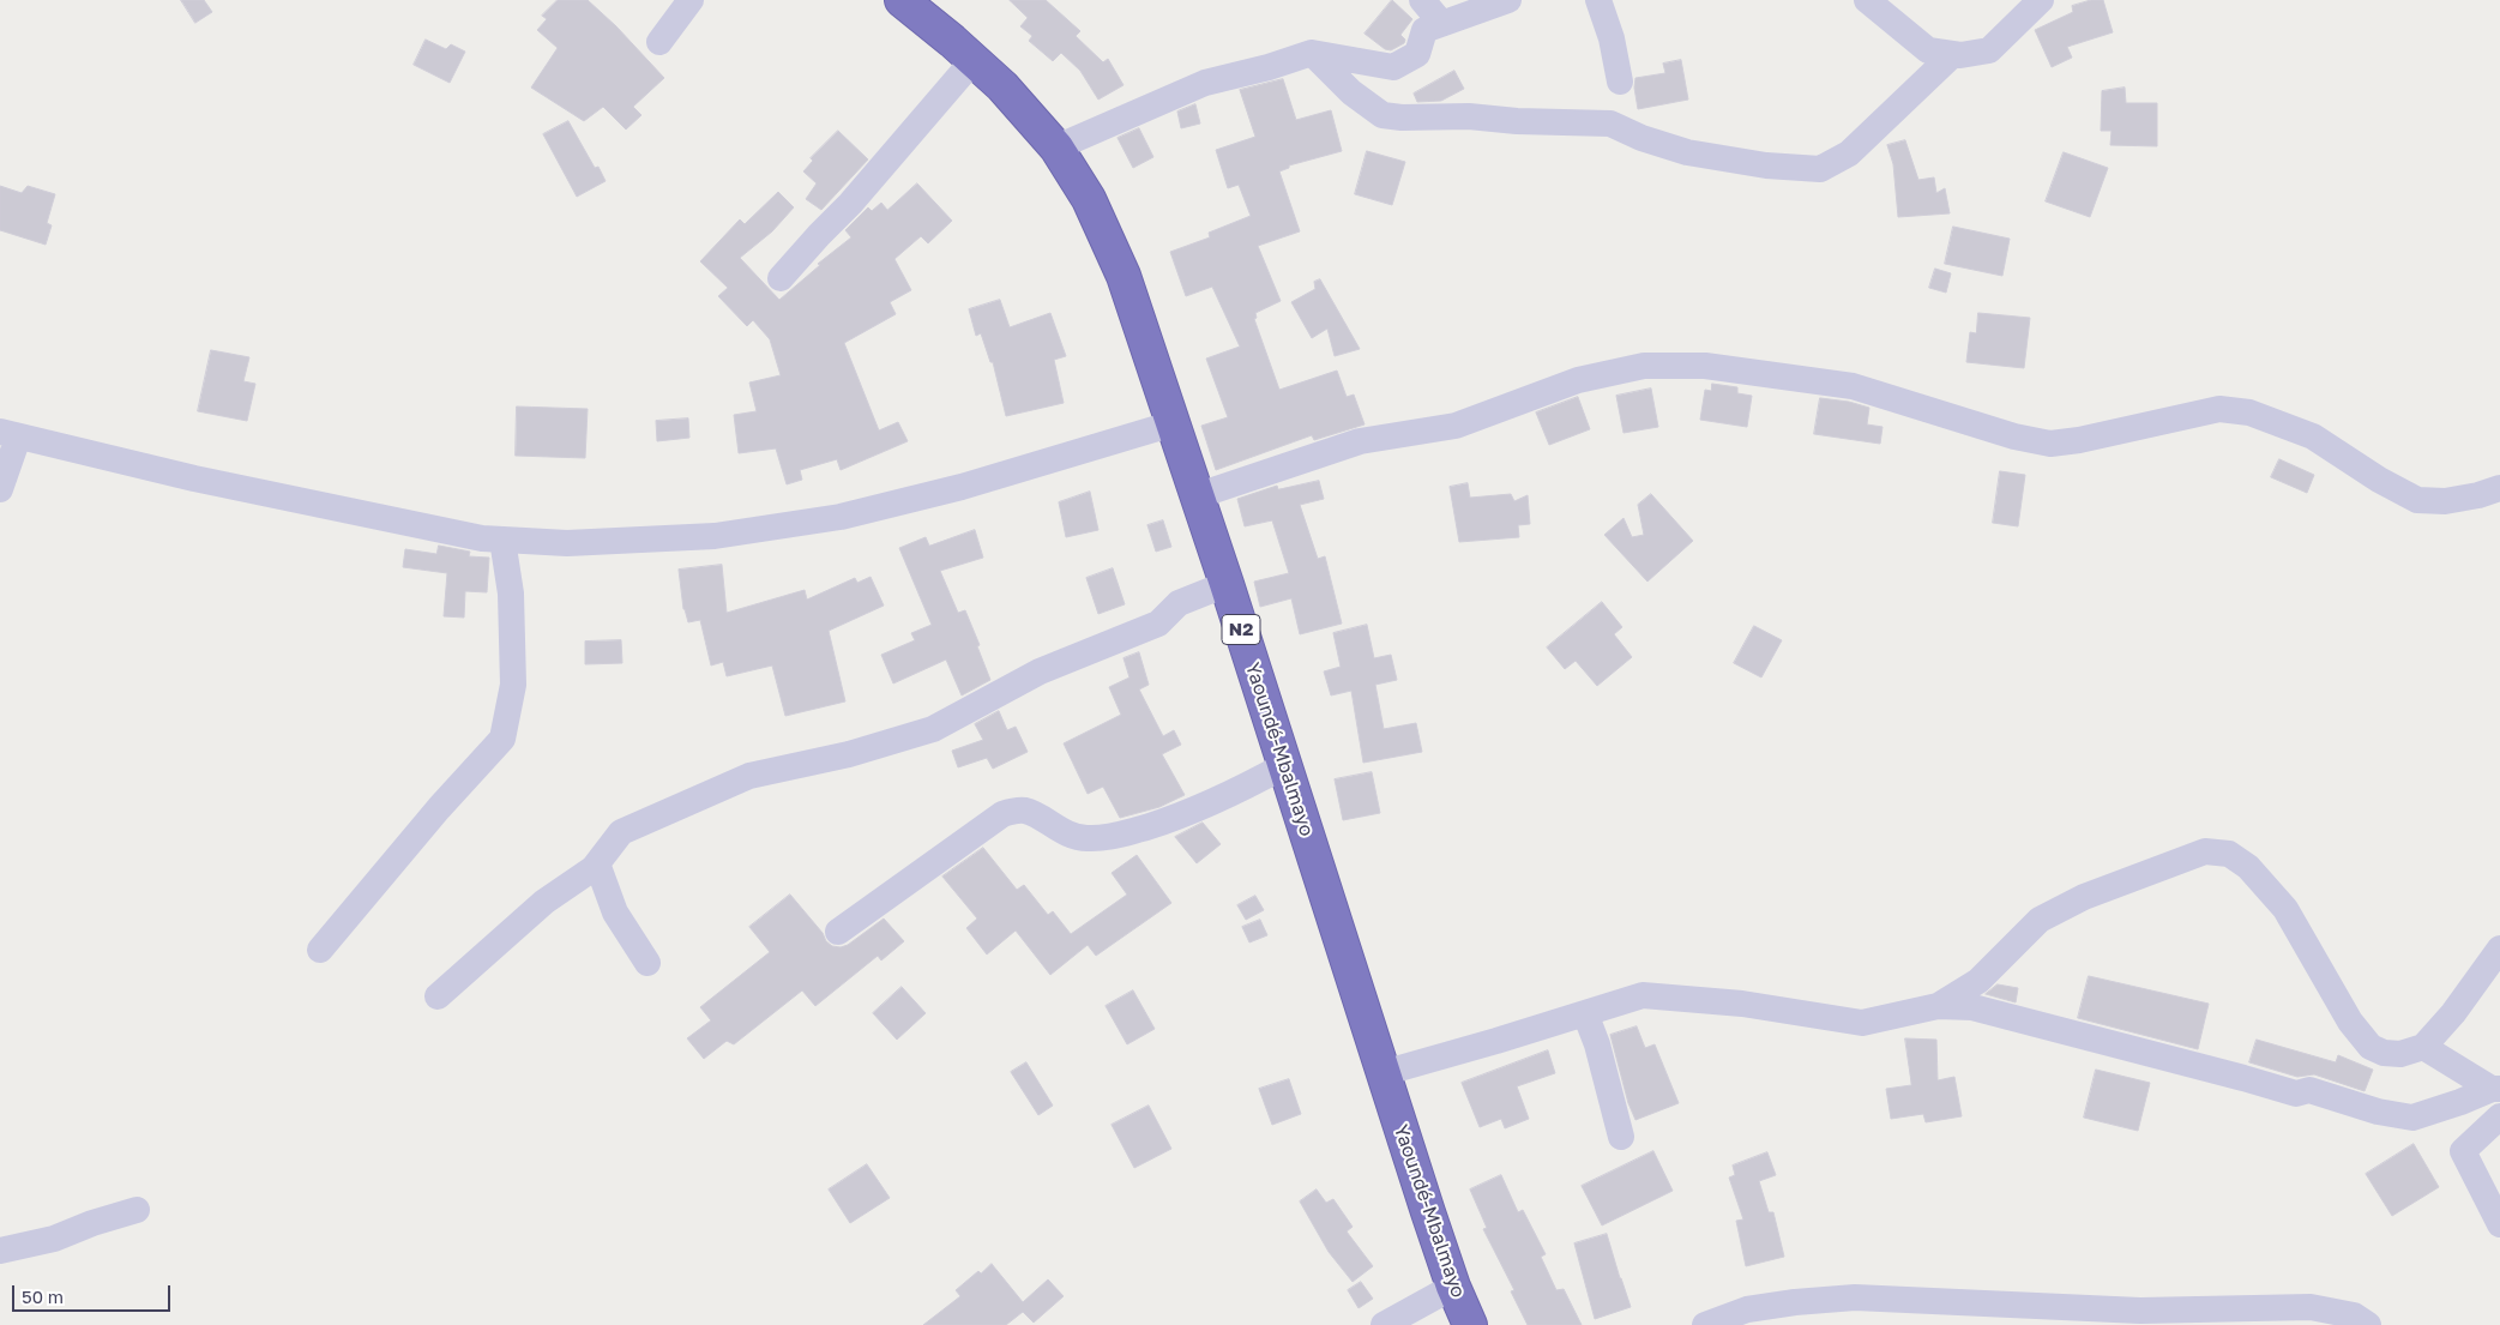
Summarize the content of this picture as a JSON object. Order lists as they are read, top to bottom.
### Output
{
  "streets": {
    "highway": ["N2", "Yaoundé-Mbalmayo"]
  },
  "scale_bar": "50 m"
}
